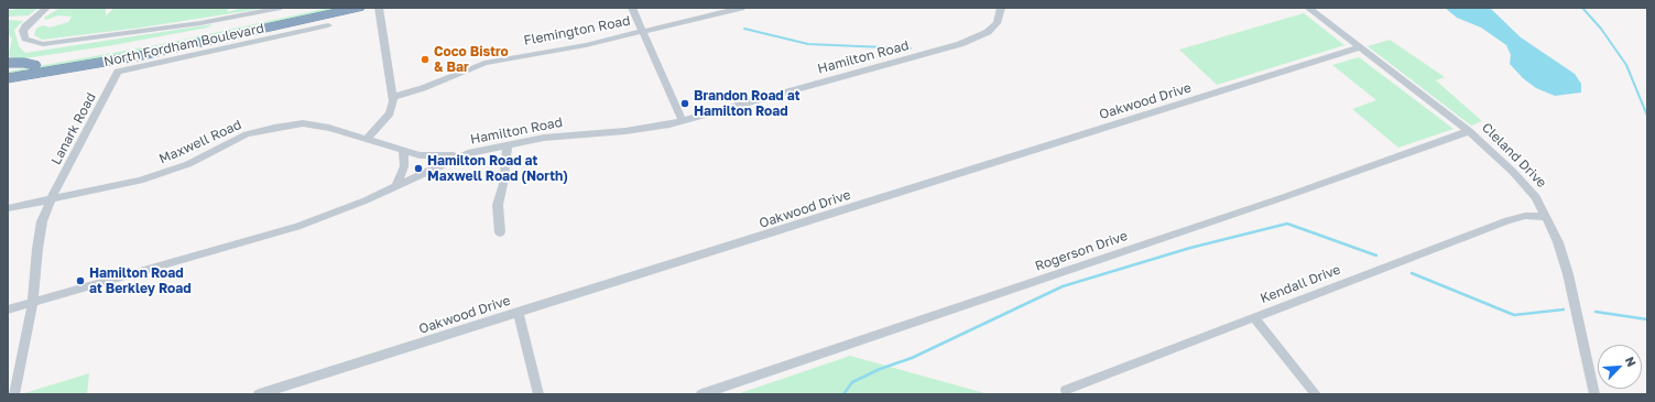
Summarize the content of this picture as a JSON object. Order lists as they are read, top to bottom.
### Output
{
  "streets": {
    "highway": ["North Fordham Boulevard"],
    "street": [
      "Flemington Road",
      "Hamilton Road",
      "Oakwood Drive",
      "Lanark Road",
      "Maxwell Road",
      "Cleland Drive",
      "Rogerson Drive",
      "Kendall Drive"
    ]
  },
  "crossings": [
    ["Hamilton Road", "Lanark Road"],
    ["Hamilton Road", "Maxwell Road"],
    ["Oakwood Drive", "Cleland Drive"],
    ["Lanark Road", "Maxwell Road"],
    ["Cleland Drive", "Rogerson Drive"],
    ["Cleland Drive", "Kendall Drive"]
  ],
  "places": [
    "Coco Bistro & Bar",
    "Brandon Road at Hamilton Road",
    "Hamilton Road at Maxwell Road (North)",
    "Hamilton Road at Berkley Road"
  ],
  "north": "top right"
}
